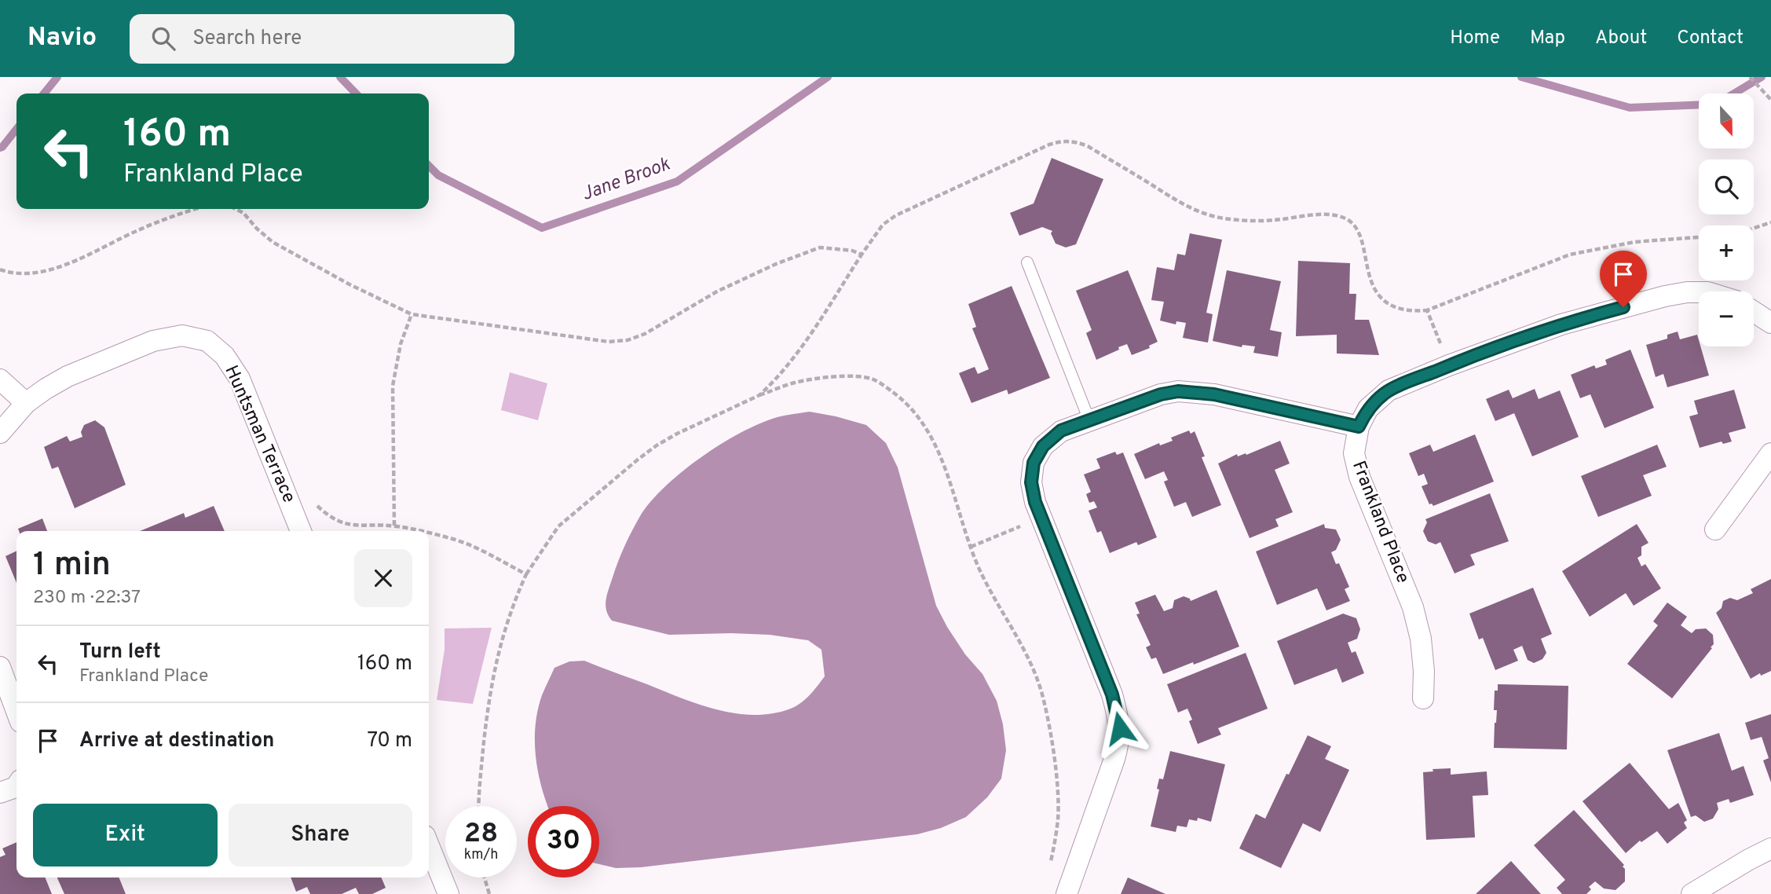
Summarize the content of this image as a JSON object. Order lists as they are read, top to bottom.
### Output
{
  "streets": {
    "street": ["Huntsman Terrace", "Frankland Place"]
  },
  "water": ["Jane Brook"],
  "north": "bottom",
  "page": {
    "header": "Navio",
    "search": "Search here",
    "nav": [
      "Home",
      "Map",
      "About",
      "Contact"
    ],
    "map_buttons": ["+", "−"],
    "turn": ["160 m", "Frankland Place"],
    "heading": ["1 min", "230 m · 22:37"],
    "list": [
      {
        "name": "Turn left",
        "note": "Frankland Place",
        "value": "160 m"
      },
      {
        "name": "Arrive at destination",
        "value": "70 m"
      }
    ],
    "buttons": ["Exit", "Share"],
    "speed": "28 km/h",
    "limit": "30"
  }
}
